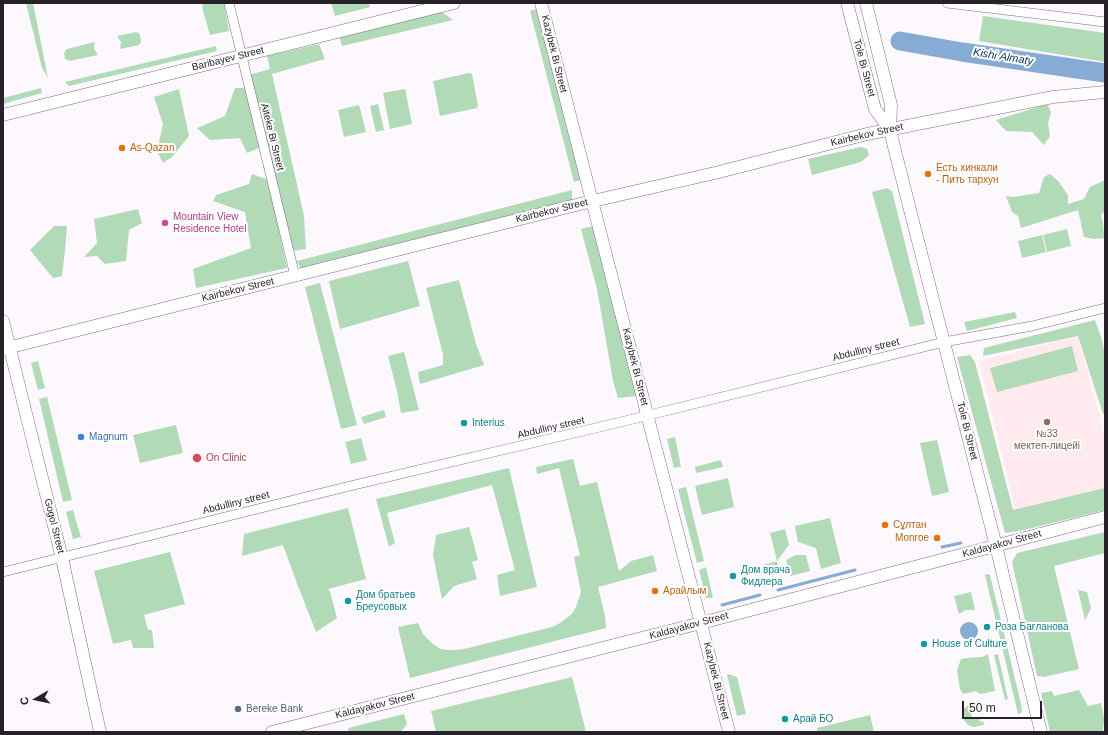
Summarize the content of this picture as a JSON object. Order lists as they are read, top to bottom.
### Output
{
  "streets": {
    "street": [
      "Kazybek Bi Street",
      "Baribayev Street",
      "Tole Bi Street",
      "Kairbekov Street",
      "Aiteke Bi Street",
      "Abdulliny street",
      "Gogol Street",
      "Kaldayakov Street"
    ]
  },
  "crossings": [
    ["Kazybek Bi Street", "Kairbekov Street"],
    ["Kazybek Bi Street", "Abdulliny street"],
    ["Kazybek Bi Street", "Kaldayakov Street"],
    ["Baribayev Street", "Aiteke Bi Street"],
    ["Tole Bi Street", "Kairbekov Street"],
    ["Tole Bi Street", "Abdulliny street"],
    ["Tole Bi Street", "Kaldayakov Street"],
    ["Kairbekov Street", "Aiteke Bi Street"],
    ["Kairbekov Street", "Gogol Street"],
    ["Abdulliny street", "Gogol Street"]
  ],
  "water": ["Kіshі Almaty"],
  "places": [
    "As-Qazan",
    "Есть хинкали - Пить тархун",
    "Mountain View Residence Hotel",
    "№33 мектеп-лицейі",
    "Interius",
    "Magnum",
    "On Clinic",
    "Сұлтан",
    "Monroe",
    "Дом врача Фидлера",
    "Арайлым",
    "Дом братьев Бреусовых",
    "Роза Бағланова",
    "House of Culture",
    "Bereke Bank",
    "Арай БО"
  ],
  "scale_bar": "50 m",
  "north": "left"
}
